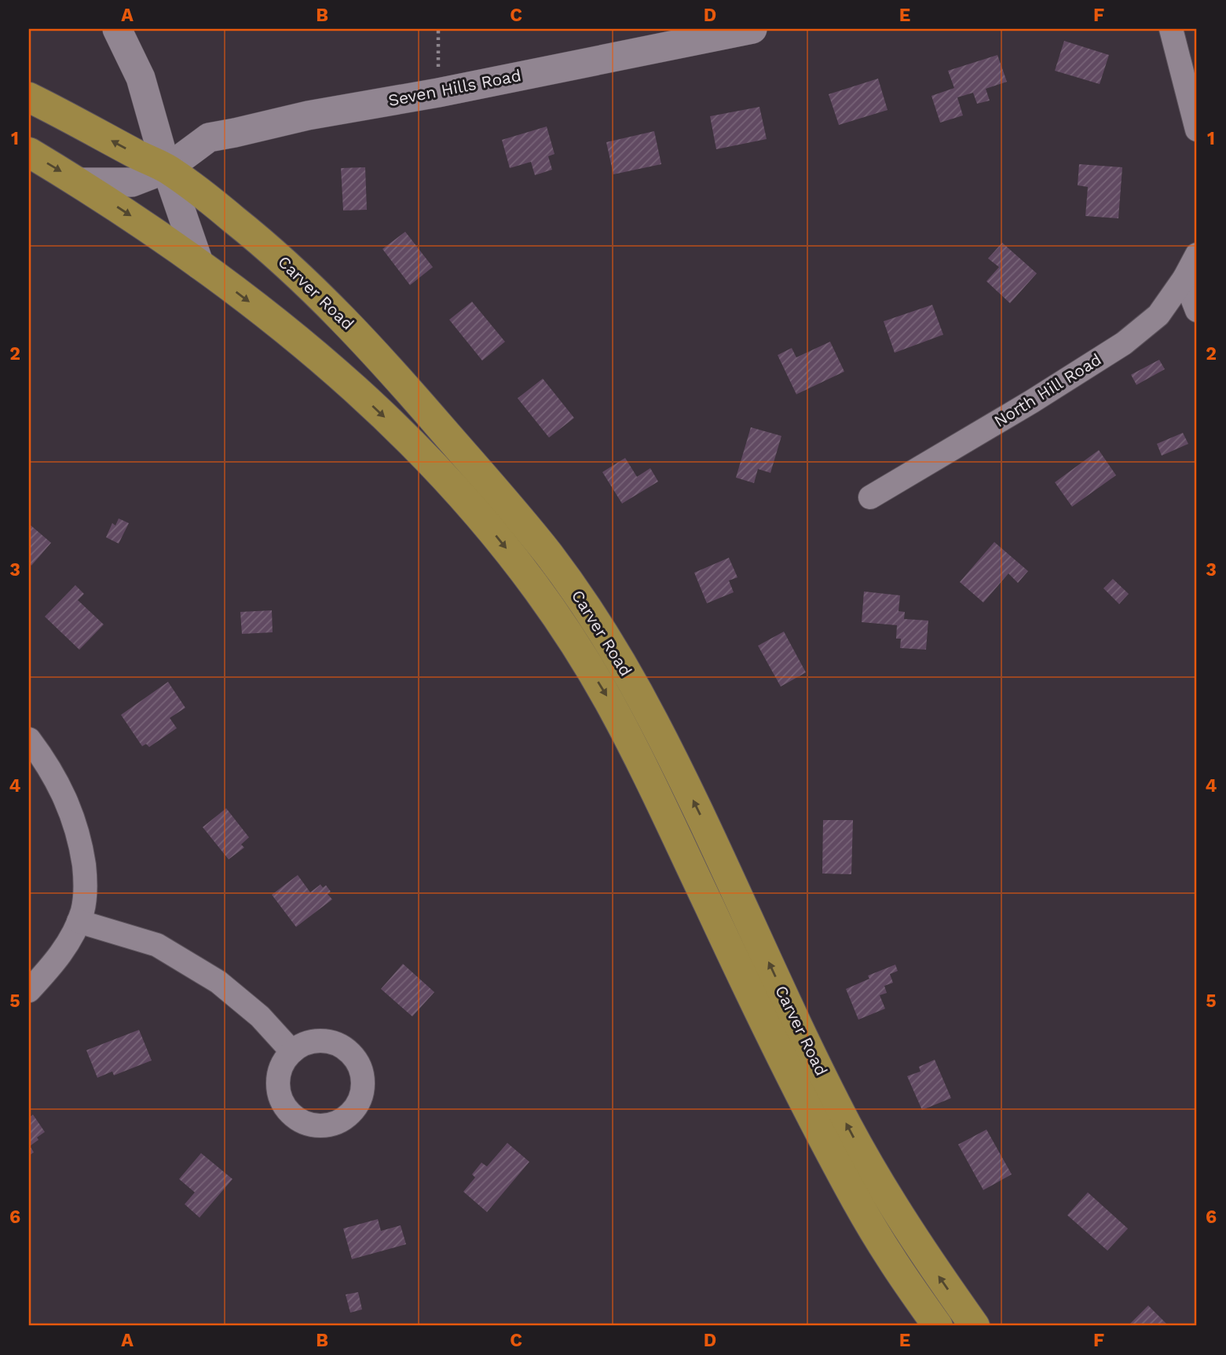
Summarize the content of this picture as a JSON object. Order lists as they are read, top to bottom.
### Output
{
  "streets": {
    "highway": ["Carver Road"],
    "street": ["Seven Hills Road", "North Hill Road"]
  },
  "crossings": [
    ["Seven Hills Road", "Carver Road"]
  ],
  "grid": {
    "columns": [
      "A",
      "B",
      "C",
      "D",
      "E",
      "F"
    ],
    "rows": [
      "1",
      "2",
      "3",
      "4",
      "5",
      "6"
    ]
  }
}
